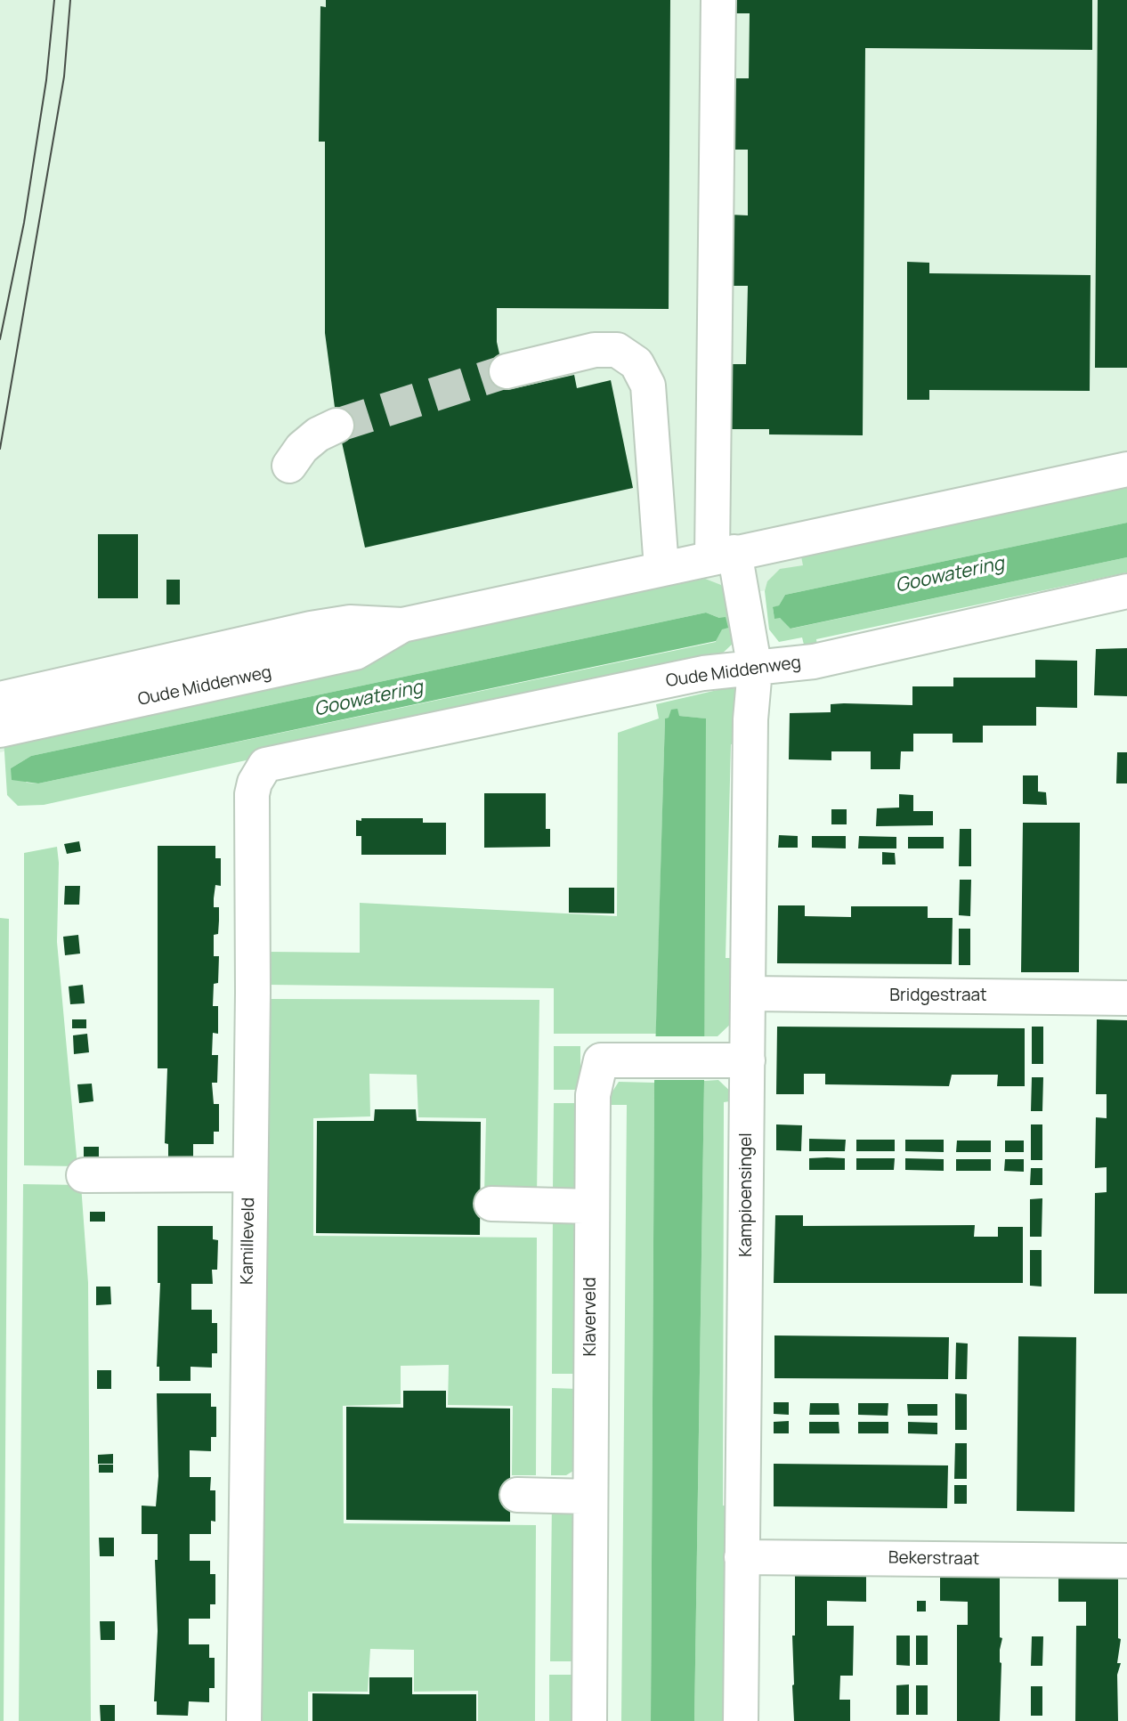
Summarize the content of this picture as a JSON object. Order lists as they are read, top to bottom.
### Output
{
  "streets": {
    "street": [
      "Oude Middenweg",
      "Bridgestraat",
      "Kampioensingel",
      "Kamilleveld",
      "Klaverveld",
      "Bekerstraat"
    ]
  },
  "crossings": [
    ["Oude Middenweg", "Kampioensingel"],
    ["Oude Middenweg", "Kamilleveld"],
    ["Bridgestraat", "Kampioensingel"],
    ["Kampioensingel", "Klaverveld"],
    ["Kampioensingel", "Bekerstraat"]
  ],
  "water": ["Goowatering"]
}
